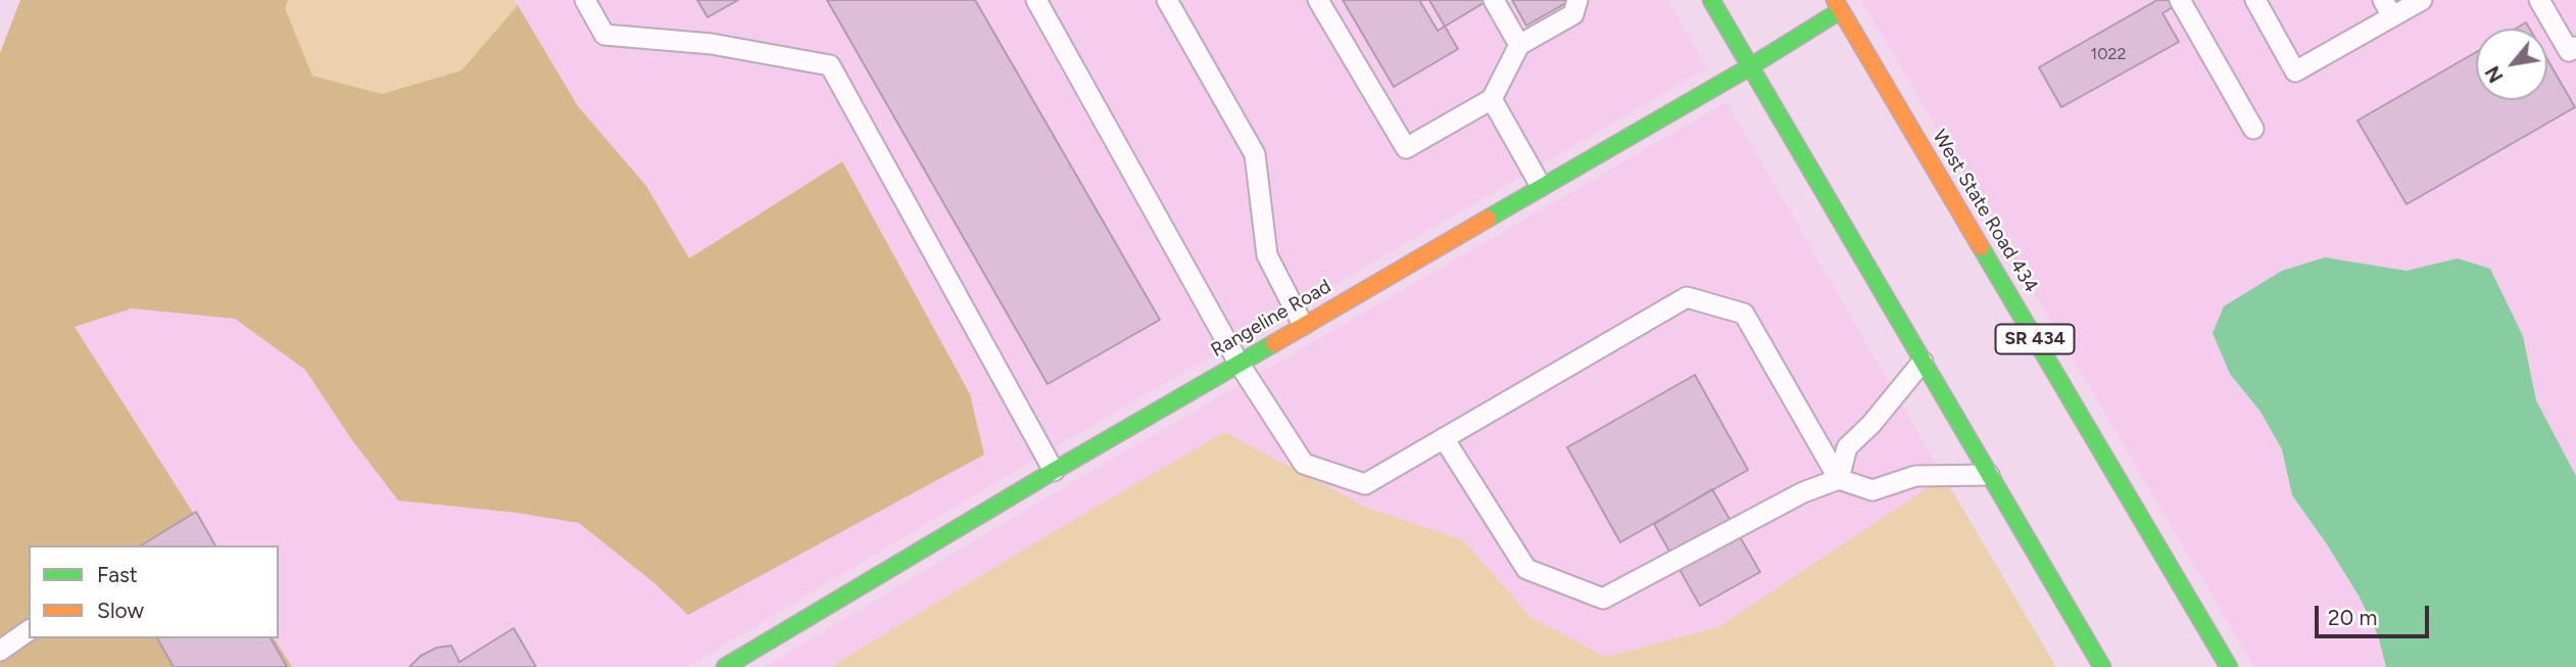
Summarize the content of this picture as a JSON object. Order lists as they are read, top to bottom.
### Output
{
  "streets": {
    "main road": ["West State Road 434", "Rangeline Road", "SR 434"]
  },
  "crossings": [
    ["West State Road 434", "Rangeline Road"]
  ],
  "house_numbers": ["1022"],
  "legend": ["Fast", "Slow"],
  "scale_bar": "20 m",
  "north": "bottom left"
}
